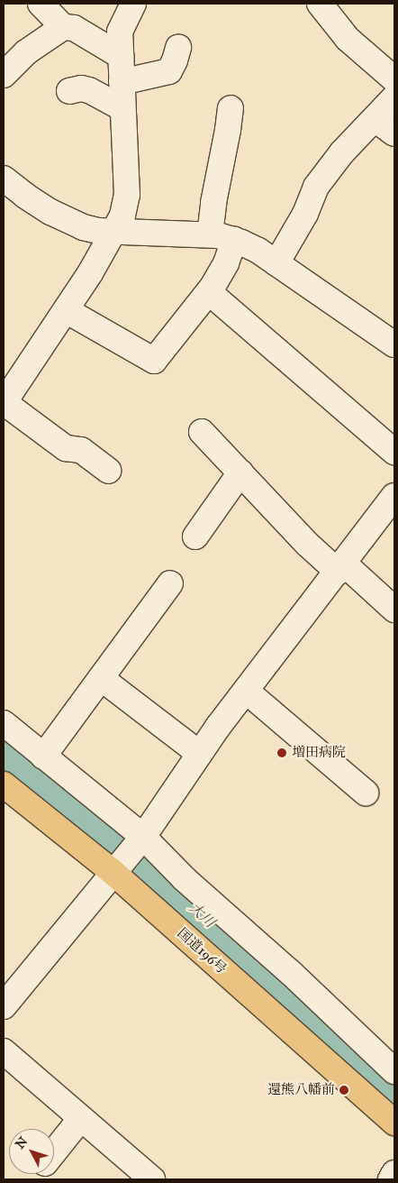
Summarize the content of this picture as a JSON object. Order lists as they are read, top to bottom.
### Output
{
  "streets": {
    "highway": ["国道196号"]
  },
  "water": ["大川"],
  "places": ["増田病院", "還熊八幡前"],
  "north": "top left"
}
